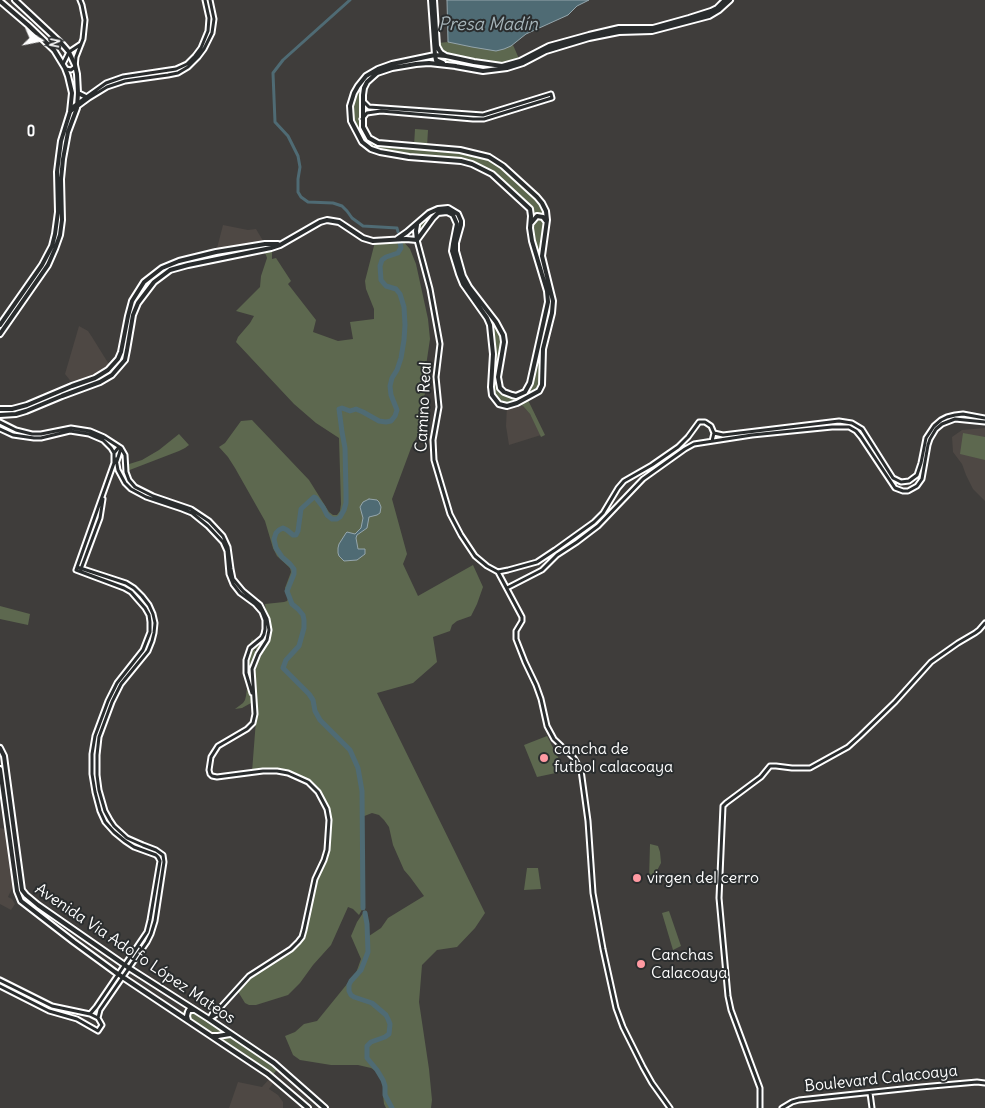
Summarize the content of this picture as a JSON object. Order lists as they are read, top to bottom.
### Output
{
  "streets": {
    "main road": ["Avenida Via Adolfo López Mateos"],
    "street": ["Camino Real", "Boulevard Calacoaya"]
  },
  "water": ["Presa Madín"],
  "places": ["cancha de futbol calacoaya", "virgen del cerro", "Canchas Calacoaya"],
  "north": "right"
}
